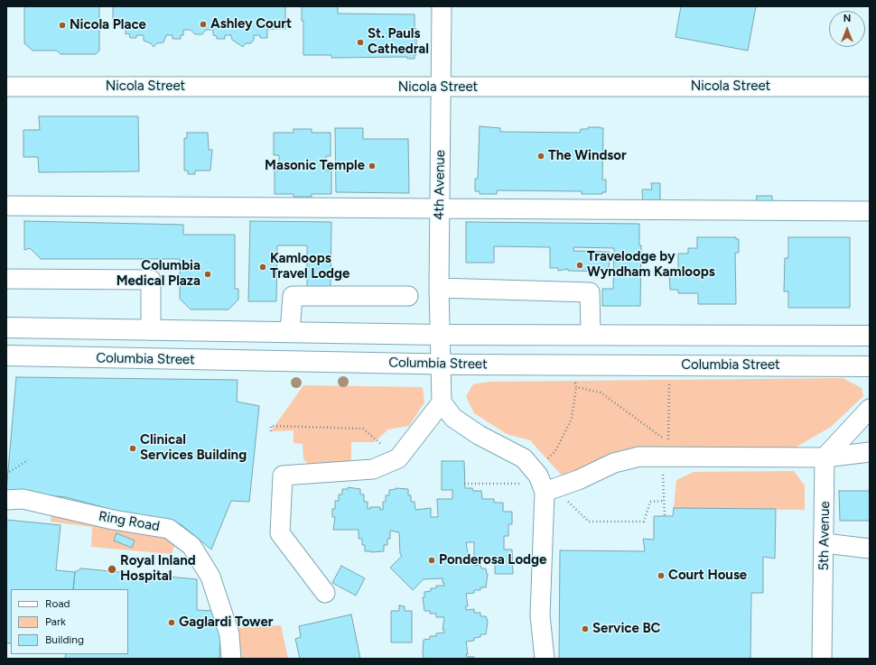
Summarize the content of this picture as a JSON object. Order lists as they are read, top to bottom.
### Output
{
  "streets": {
    "main road": ["Columbia Street"],
    "street": [
      "Nicola Street",
      "4th Avenue",
      "Ring Road",
      "5th Avenue"
    ]
  },
  "crossings": [
    ["Nicola Street", "4th Avenue"],
    ["4th Avenue", "Columbia Street"]
  ],
  "places": [
    "Ashley Court",
    "Nicola Place",
    "St. Pauls Cathedral",
    "The Windsor",
    "Masonic Temple",
    "Travelodge by Wyndham Kamloops",
    "Kamloops Travel Lodge",
    "Columbia Medical Plaza",
    "Clinical Services Building",
    "Ponderosa Lodge",
    "Royal Inland Hospital",
    "Court House",
    "Gaglardi Tower",
    "Service BC"
  ],
  "legend": ["Road", "Park", "Building"],
  "north": "top"
}
